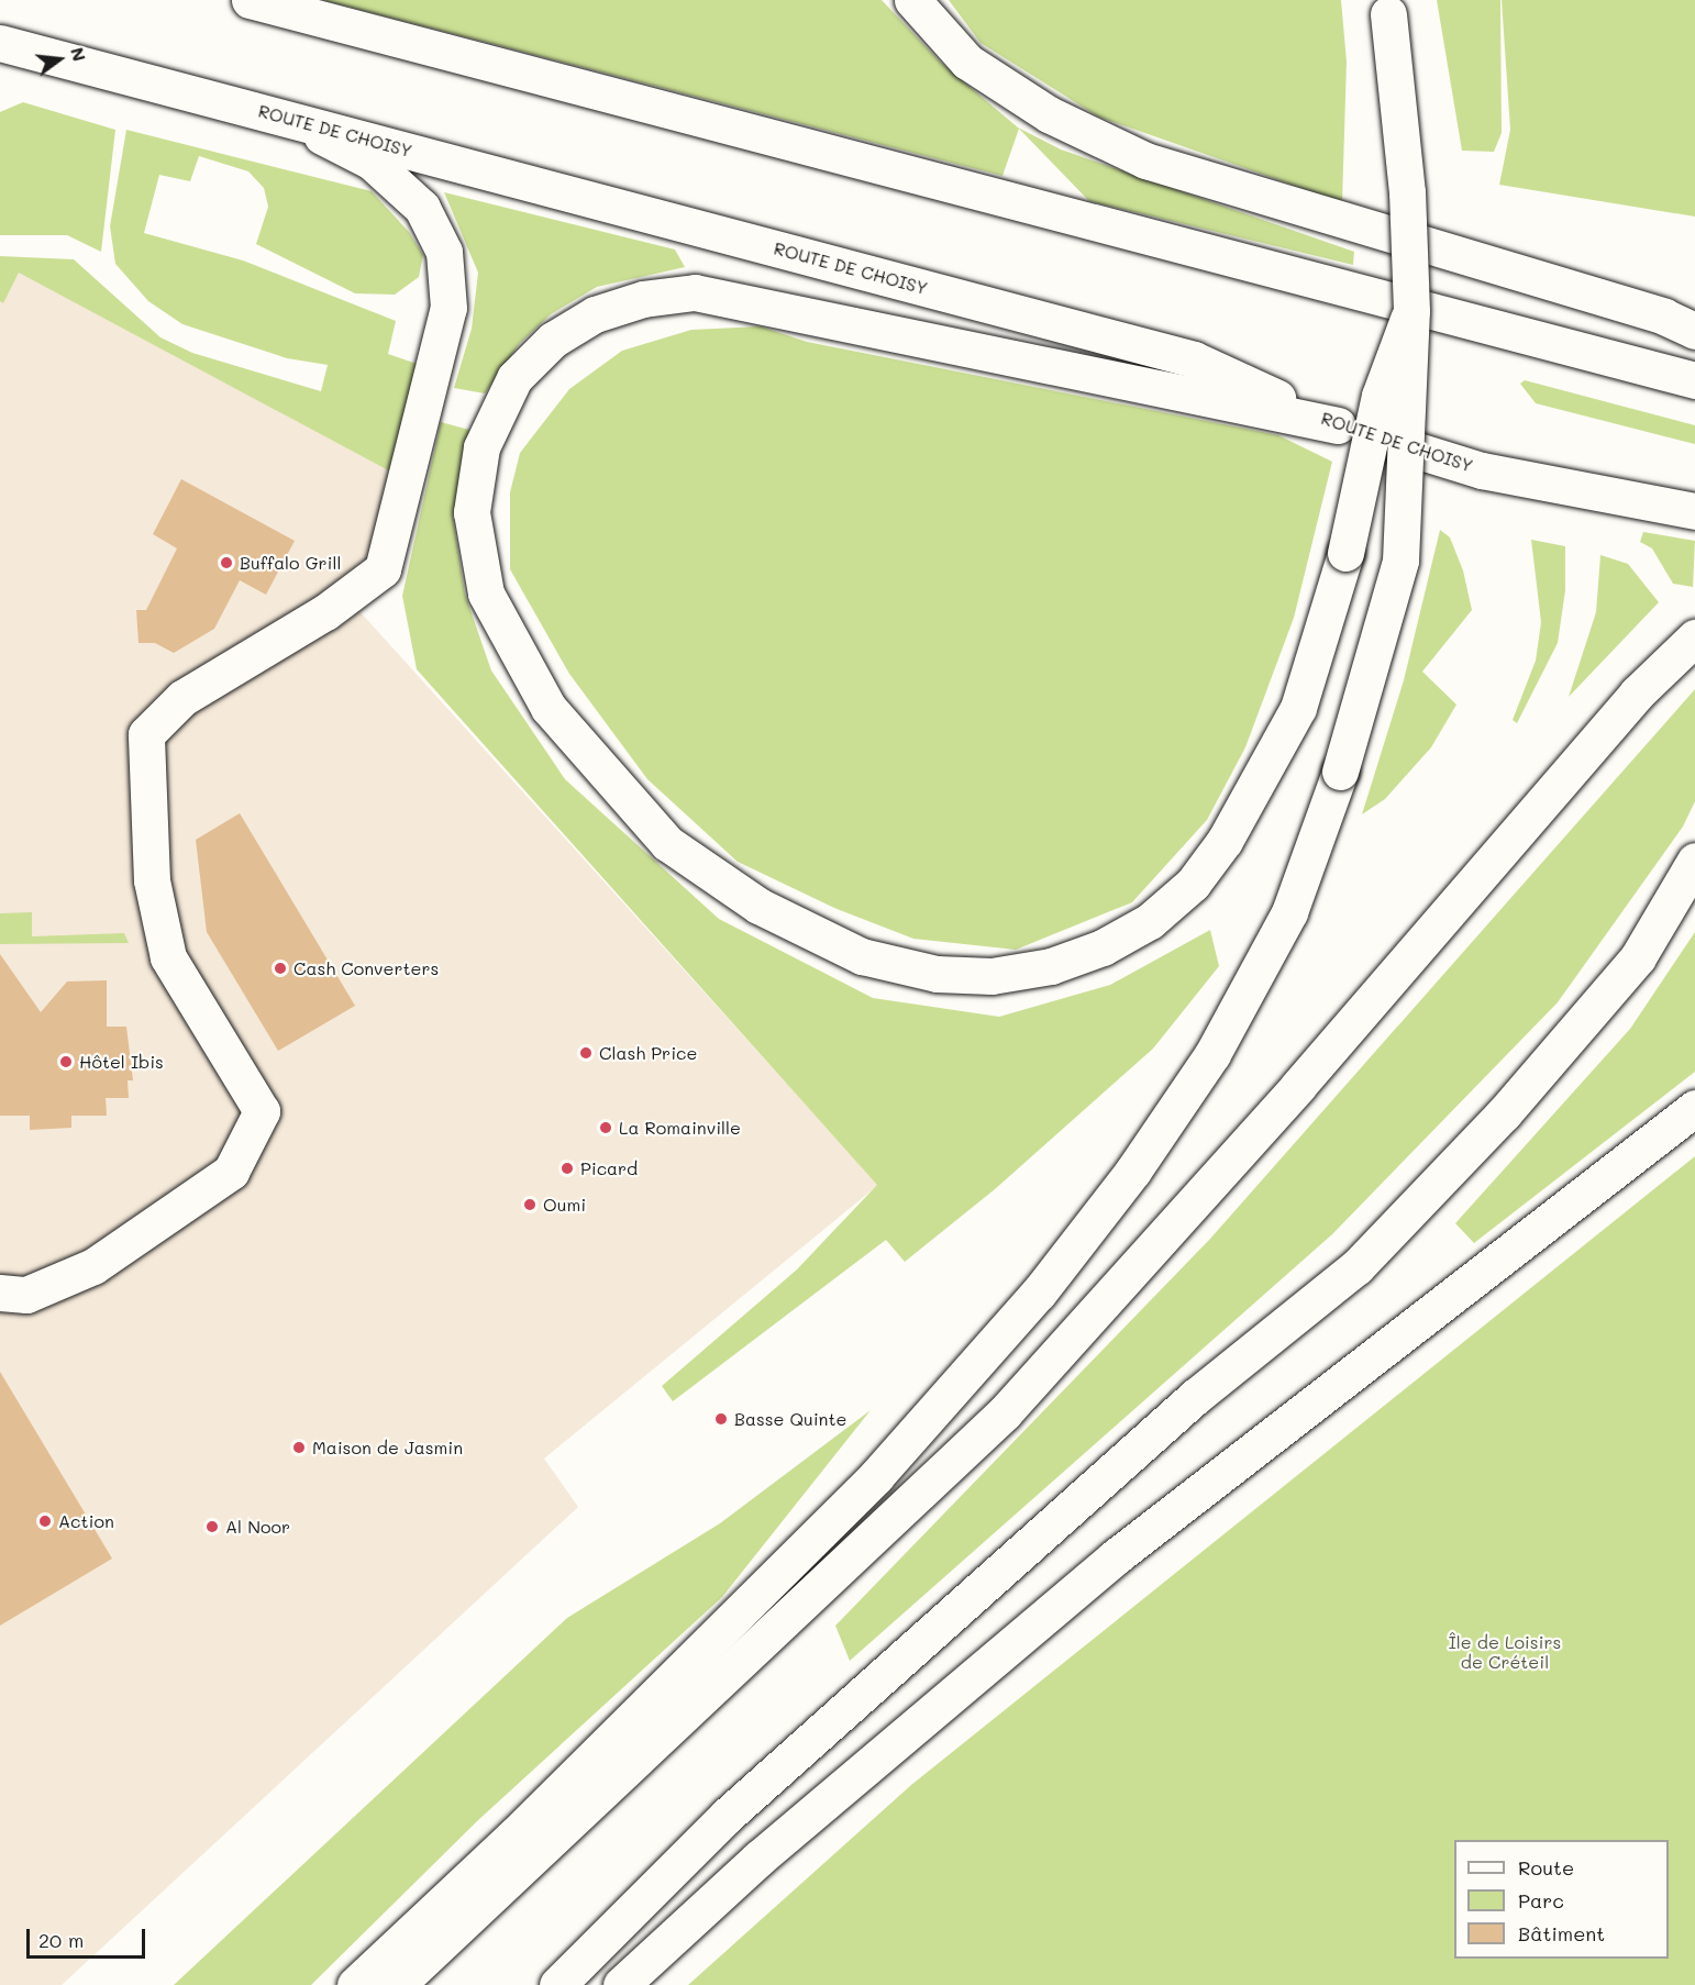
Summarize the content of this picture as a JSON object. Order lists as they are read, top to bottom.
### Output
{
  "streets": {
    "main road": ["ROUTE DE CHOISY"]
  },
  "parks": ["Île de Loisirs de Créteil"],
  "places": [
    "Buffalo Grill",
    "Cash Converters",
    "Clash Price",
    "Hôtel Ibis",
    "La Romainville",
    "Picard",
    "Oumi",
    "Basse Quinte",
    "Maison de Jasmin",
    "Action",
    "Al Noor"
  ],
  "legend": ["Route", "Parc", "Bâtiment"],
  "scale_bar": "20 m",
  "north": "right"
}
